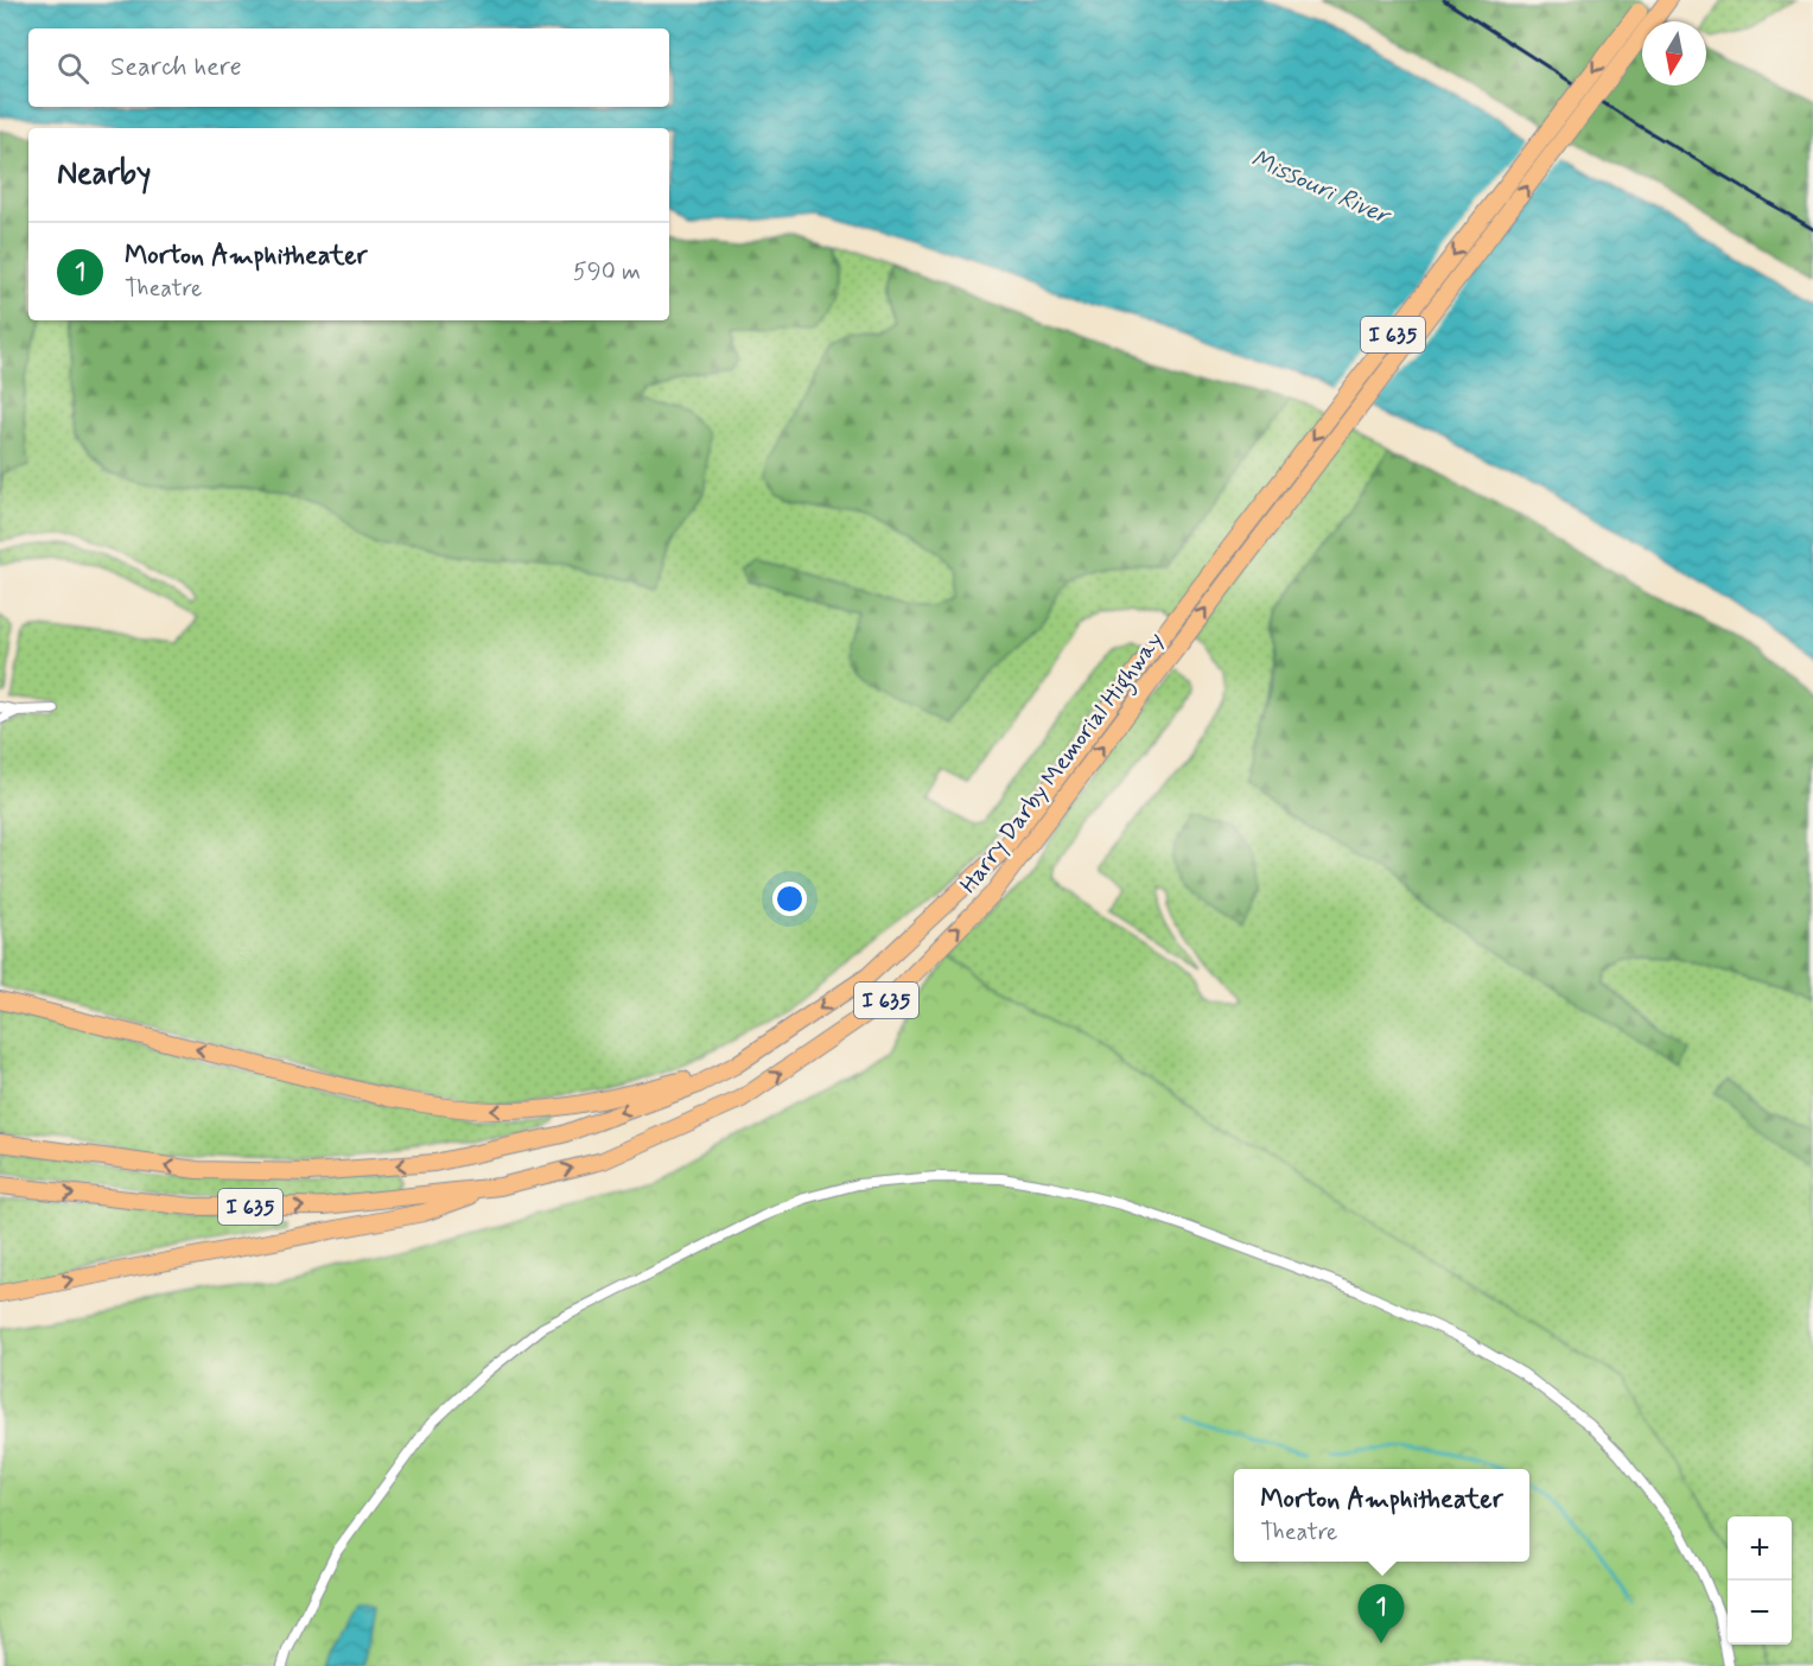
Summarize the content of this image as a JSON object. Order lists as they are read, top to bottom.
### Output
{
  "streets": {
    "highway": ["I 635", "Harry Darby Memorial Highway"]
  },
  "water": ["Missouri River"],
  "north": "bottom",
  "page": {
    "search": "Search here",
    "heading": "Nearby",
    "list": [
      {
        "mark": "1",
        "name": "Morton Amphitheater",
        "note": "Theatre",
        "value": "590 m"
      }
    ],
    "popup": ["Morton Amphitheater", "Theatre"],
    "map_buttons": ["+", "−"],
    "pins": "1"
  }
}
